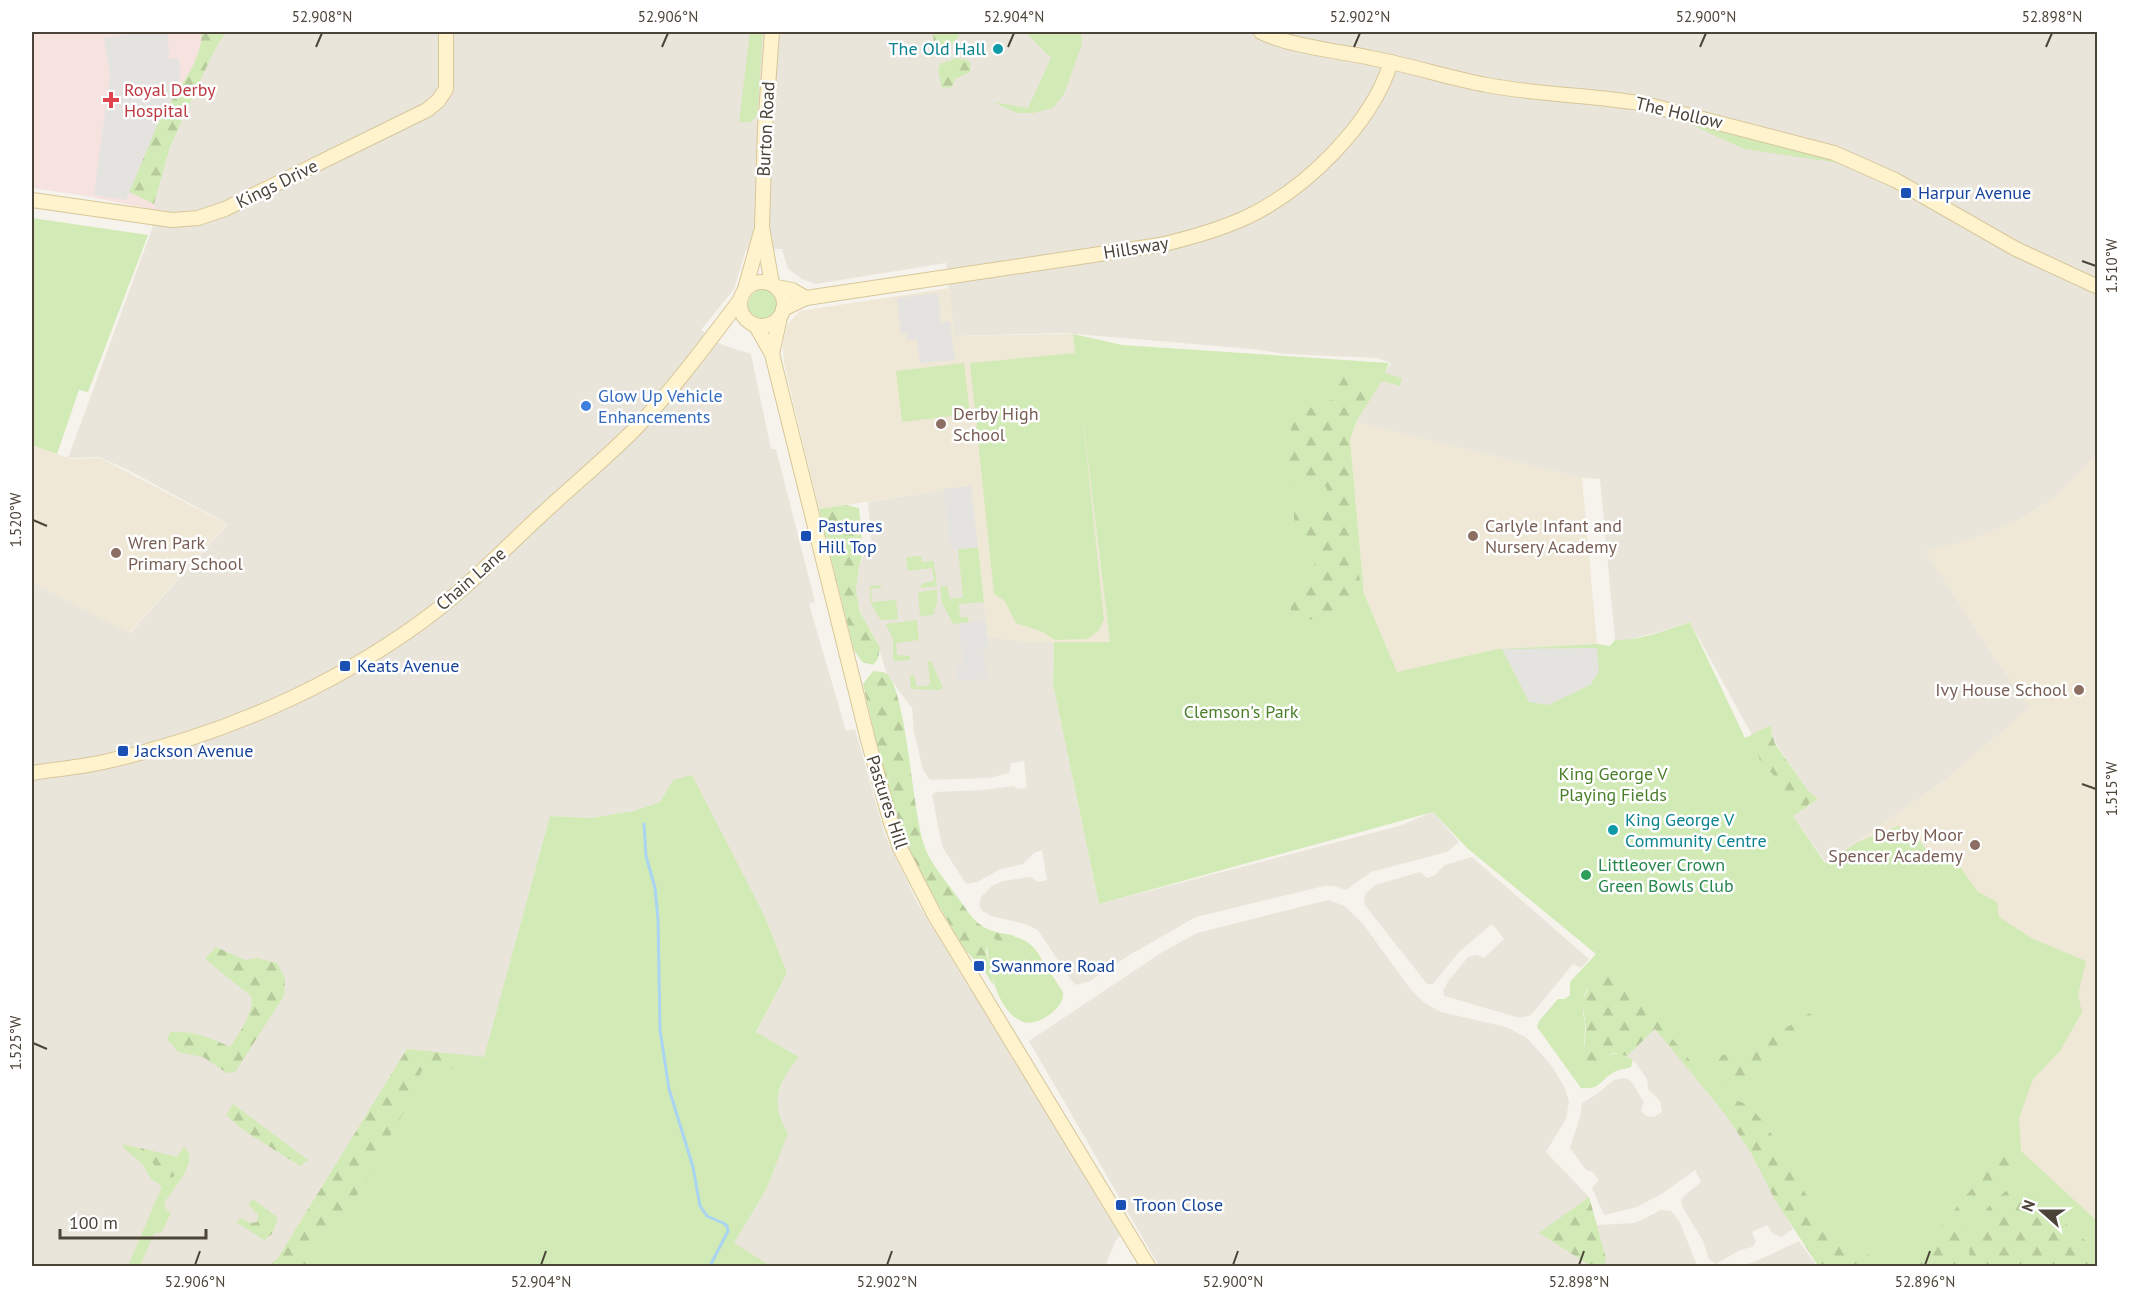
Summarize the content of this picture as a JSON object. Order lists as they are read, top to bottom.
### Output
{
  "streets": {
    "street": [
      "The Hollow",
      "Burton Road",
      "Kings Drive",
      "Hillsway",
      "Chain Lane",
      "Pastures Hill"
    ]
  },
  "crossings": [
    ["The Hollow", "Hillsway"],
    ["Burton Road", "Hillsway"],
    ["Burton Road", "Chain Lane"],
    ["Burton Road", "Pastures Hill"],
    ["Hillsway", "Chain Lane"],
    ["Hillsway", "Pastures Hill"],
    ["Chain Lane", "Pastures Hill"]
  ],
  "parks": ["Clemson's Park", "King George V Playing Fields"],
  "places": {
    "other": [
      "The Old Hall",
      "Glow Up Vehicle Enhancements",
      "Derby High School",
      "Carlyle Infant and Nursery Academy",
      "Wren Park Primary School",
      "Ivy House School",
      "King George V Community Centre",
      "Derby Moor Spencer Academy",
      "Littleover Crown Green Bowls Club"
    ],
    "health": ["Royal Derby Hospital"],
    "transit": [
      "Harpur Avenue",
      "Pastures Hill Top",
      "Keats Avenue",
      "Jackson Avenue",
      "Swanmore Road",
      "Troon Close"
    ]
  },
  "scale_bar": "100 m",
  "north": "left",
  "coordinates": [
    "52.908°N",
    "52.906°N",
    "52.904°N",
    "52.902°N",
    "52.900°N",
    "52.898°N",
    "1.510°W",
    "1.520°W",
    "1.515°W",
    "1.525°W",
    "52.896°N"
  ]
}
